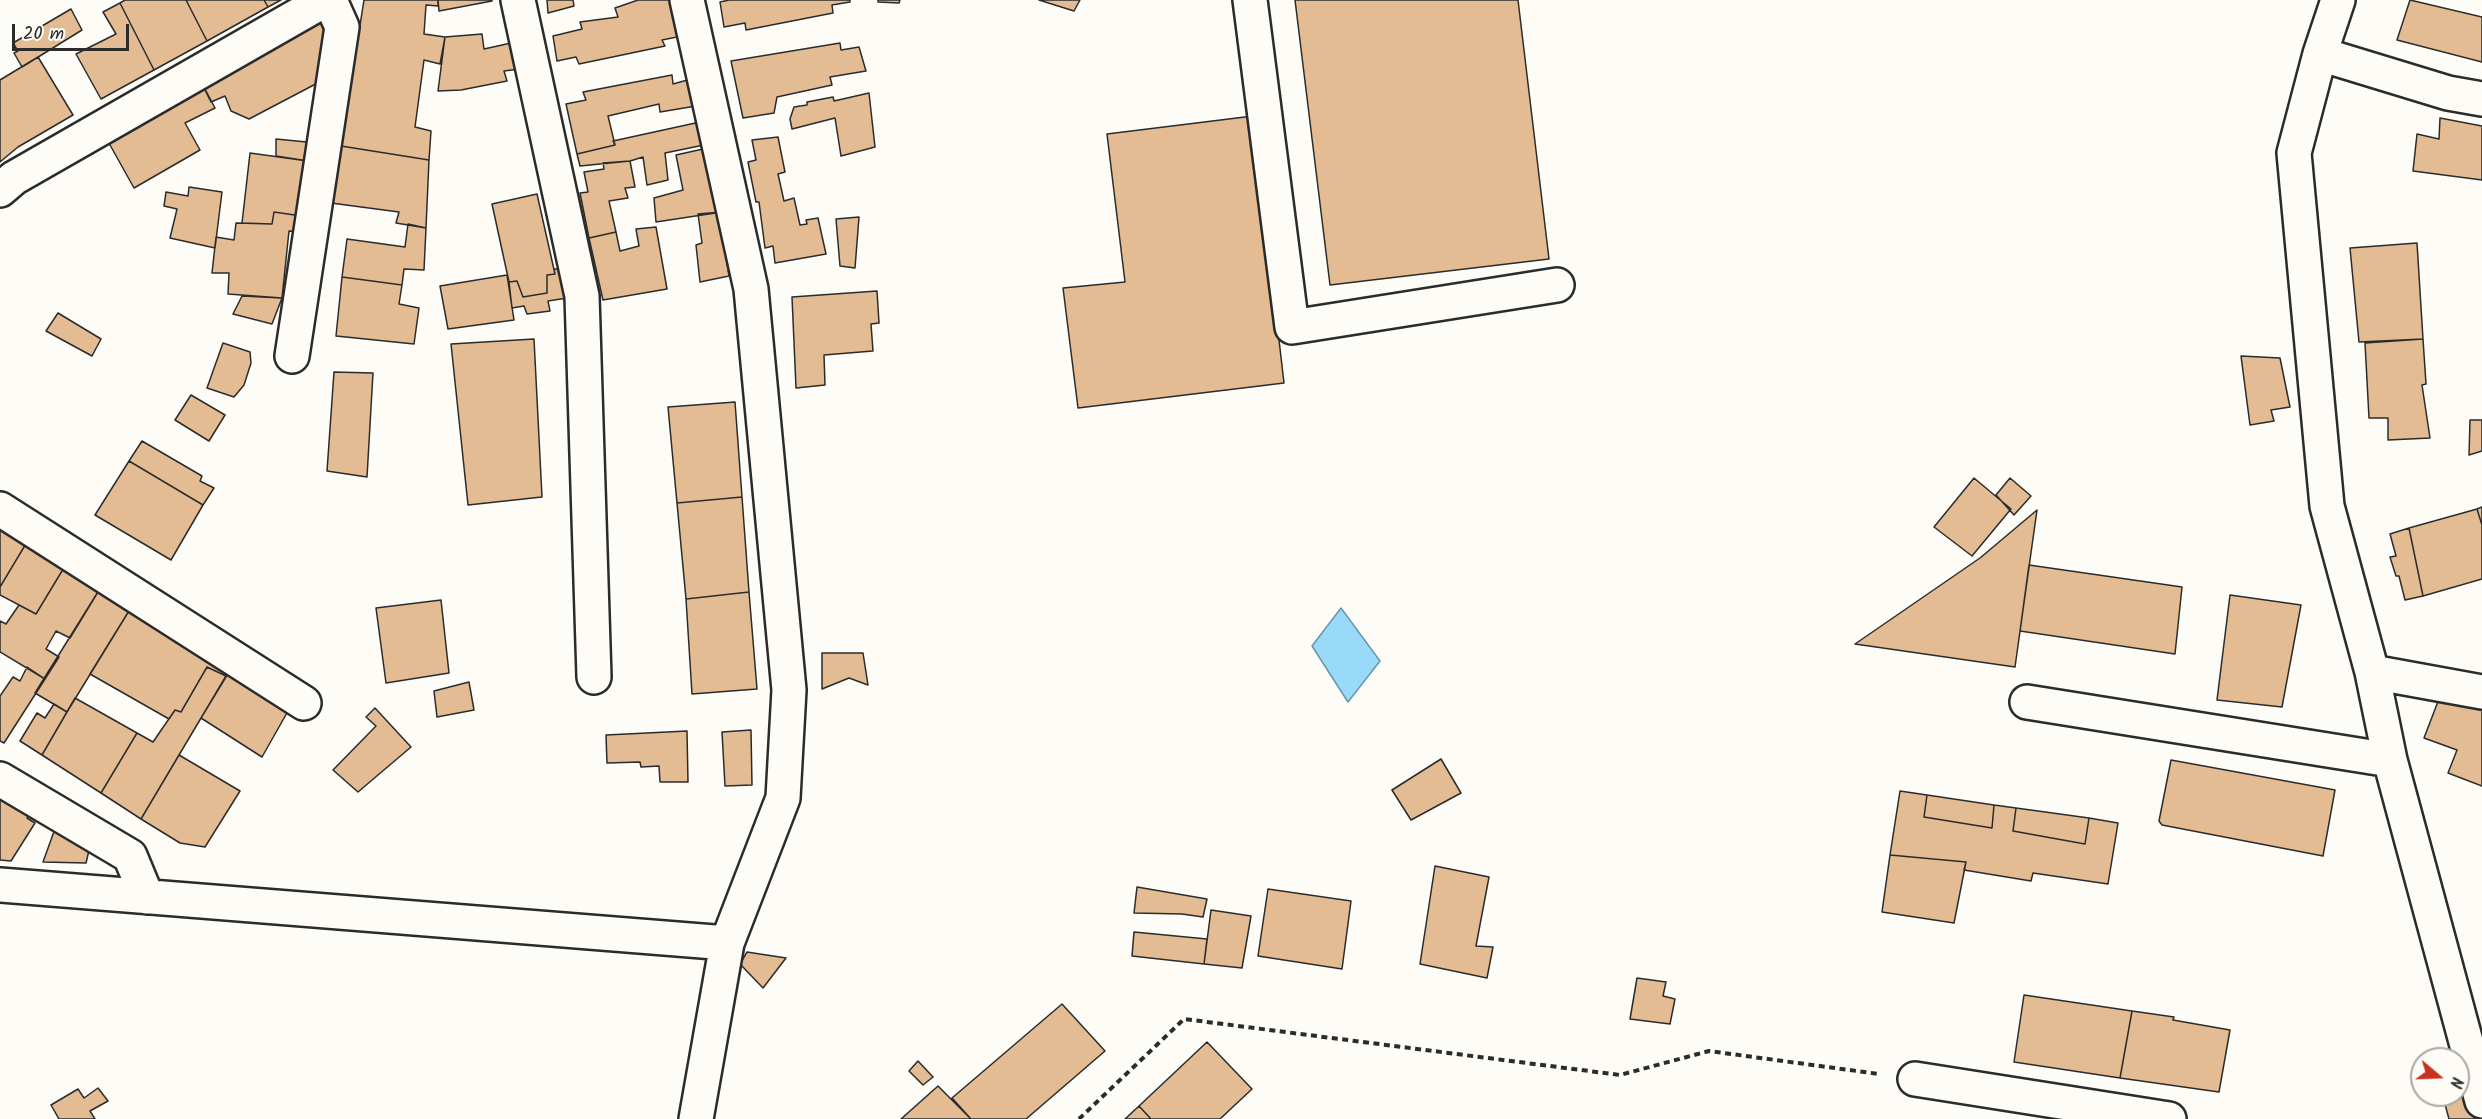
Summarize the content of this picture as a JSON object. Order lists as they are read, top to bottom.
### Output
{
  "scale_bar": "20 m",
  "north": "right"
}
